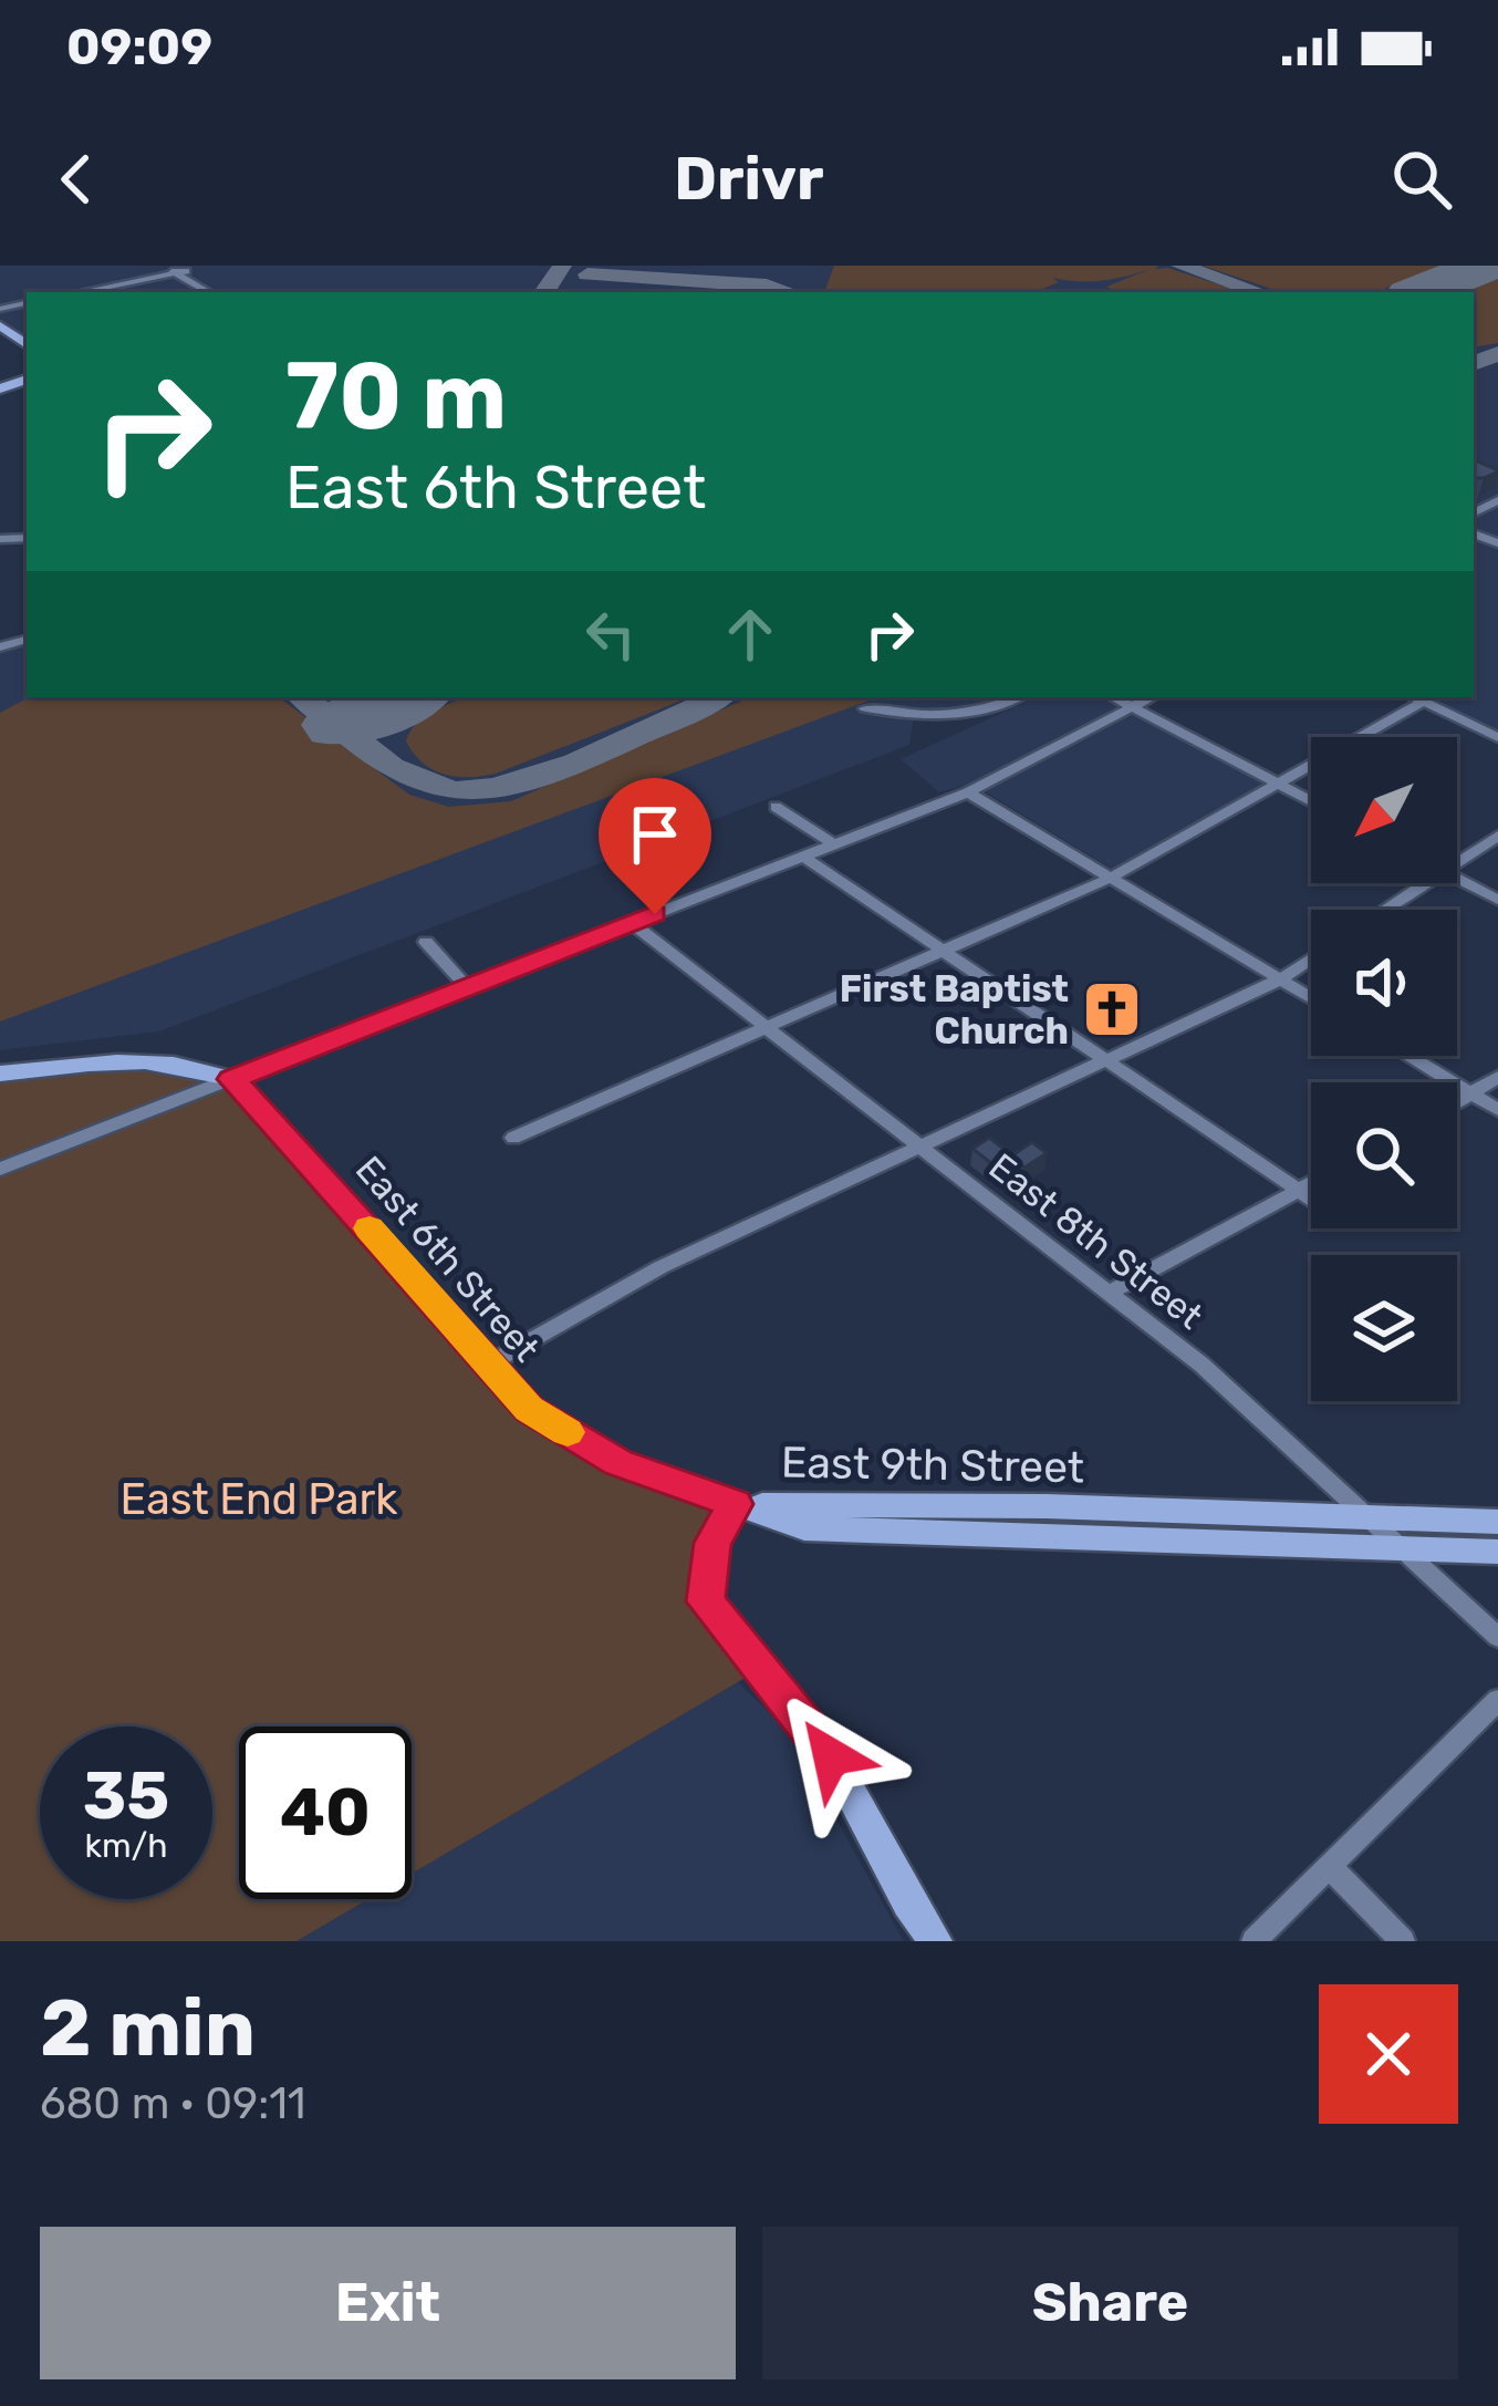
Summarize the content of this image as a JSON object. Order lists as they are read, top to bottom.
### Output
{
  "streets": {
    "main road": ["East 6th Street", "East 9th Street"],
    "street": ["East 8th Street"]
  },
  "crossings": [
    ["East 8th Street", "East 9th Street"],
    ["East 6th Street", "East 9th Street"]
  ],
  "parks": ["East End Park"],
  "places": {
    "church": ["First Baptist Church"]
  },
  "north": "bottom left",
  "page": {
    "status": "09:09",
    "header": "Drivr",
    "turn": ["70 m", "East 6th Street"],
    "speed": "35 km/h",
    "limit": "40",
    "heading": ["2 min", "680 m · 09:11"],
    "buttons": ["Exit", "Share"]
  }
}
